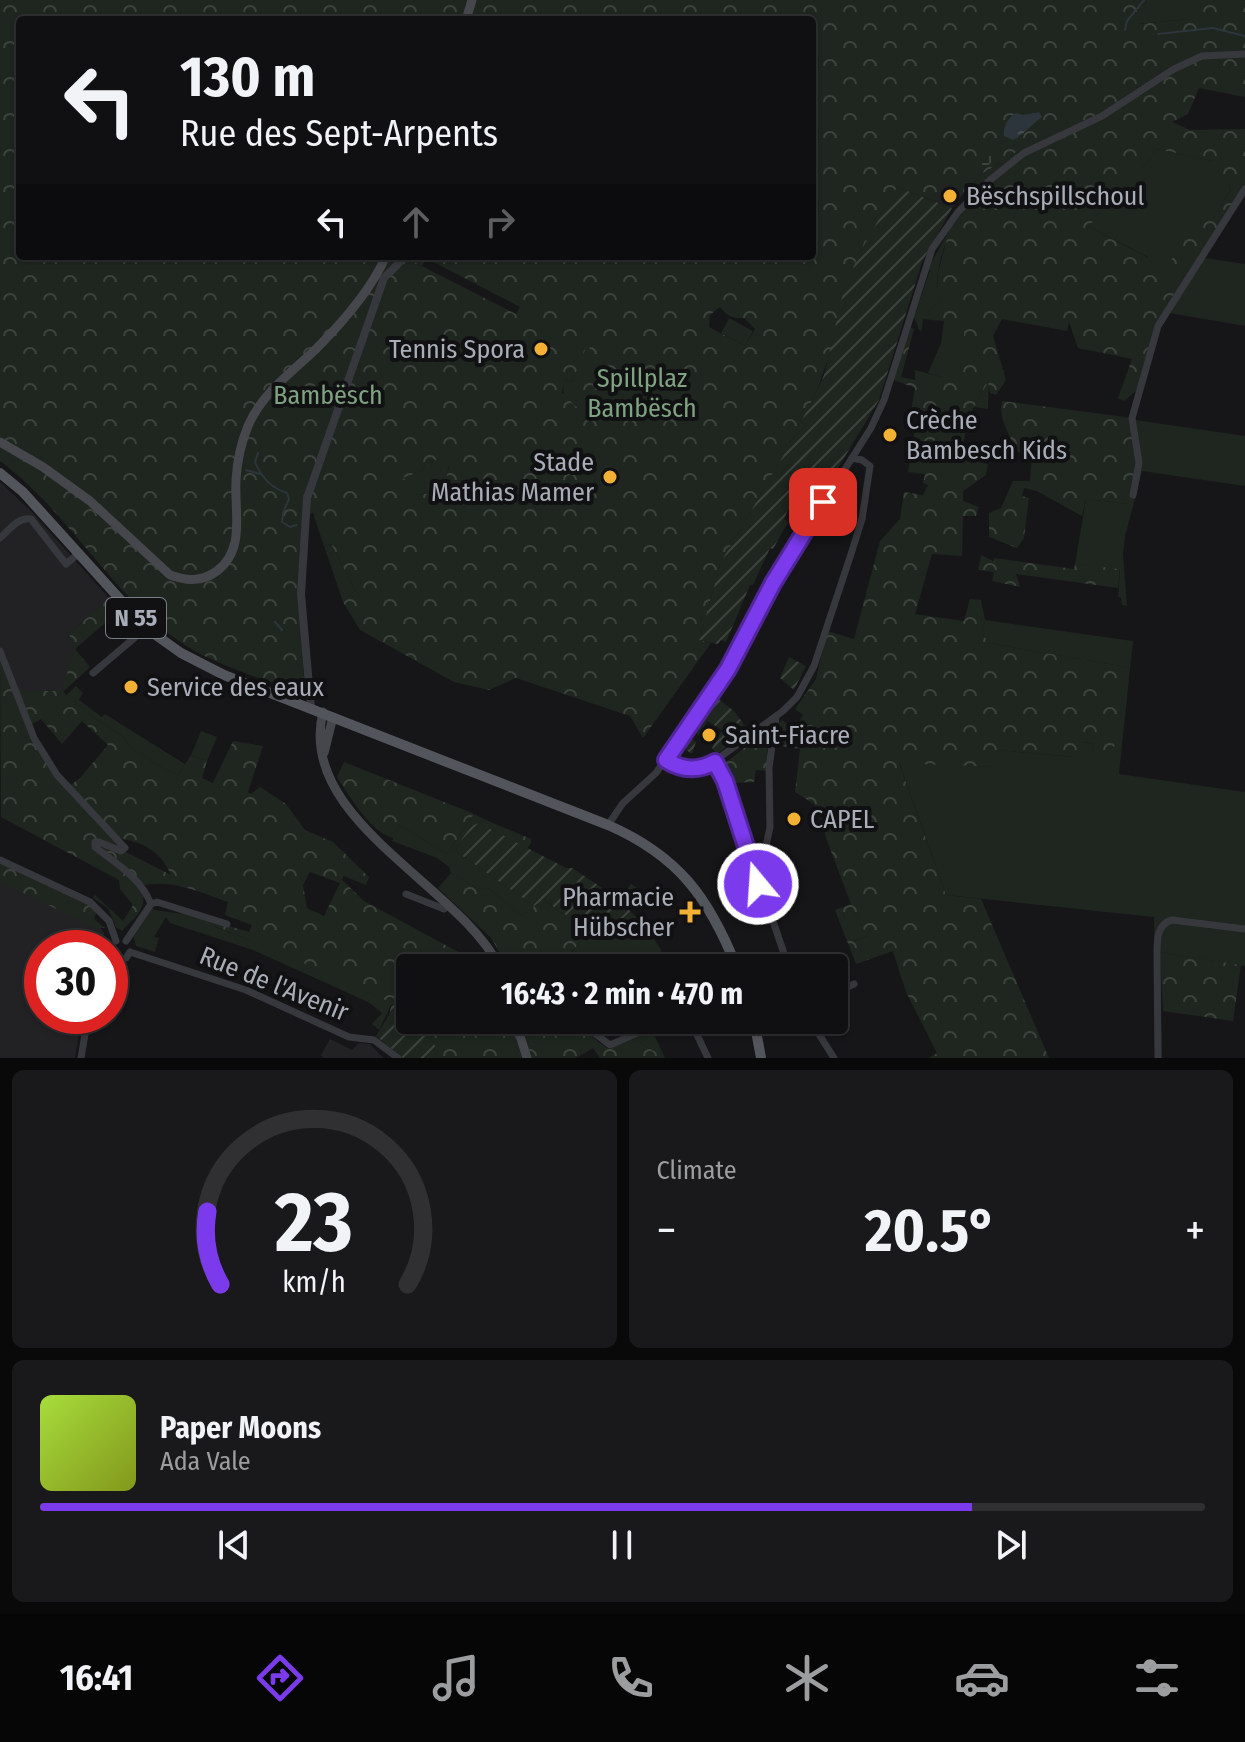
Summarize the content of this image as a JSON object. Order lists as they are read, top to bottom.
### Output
{
  "streets": {
    "main road": ["N 55"],
    "street": ["Rue de l'Avenir"]
  },
  "parks": ["Spillplaz Bambësch", "Bambësch"],
  "places": {
    "other": [
      "Bëschspillschoul",
      "Tennis Spora",
      "Crèche Bambesch Kids",
      "Stade Mathias Mamer",
      "Service des eaux",
      "Saint-Fiacre",
      "CAPEL"
    ],
    "health": ["Pharmacie Hübscher"]
  },
  "page": {
    "turn": ["130 m", "Rue des Sept-Arpents"],
    "limit": "30",
    "trip": "16:43 · 2 min · 470 m",
    "tile": "Climate",
    "heat": ["−", "20.5°", "+"],
    "song": ["Paper Moons", "Ada Vale"],
    "tabs": "16:41",
    "gauge": ["23", "km/h"]
  }
}
